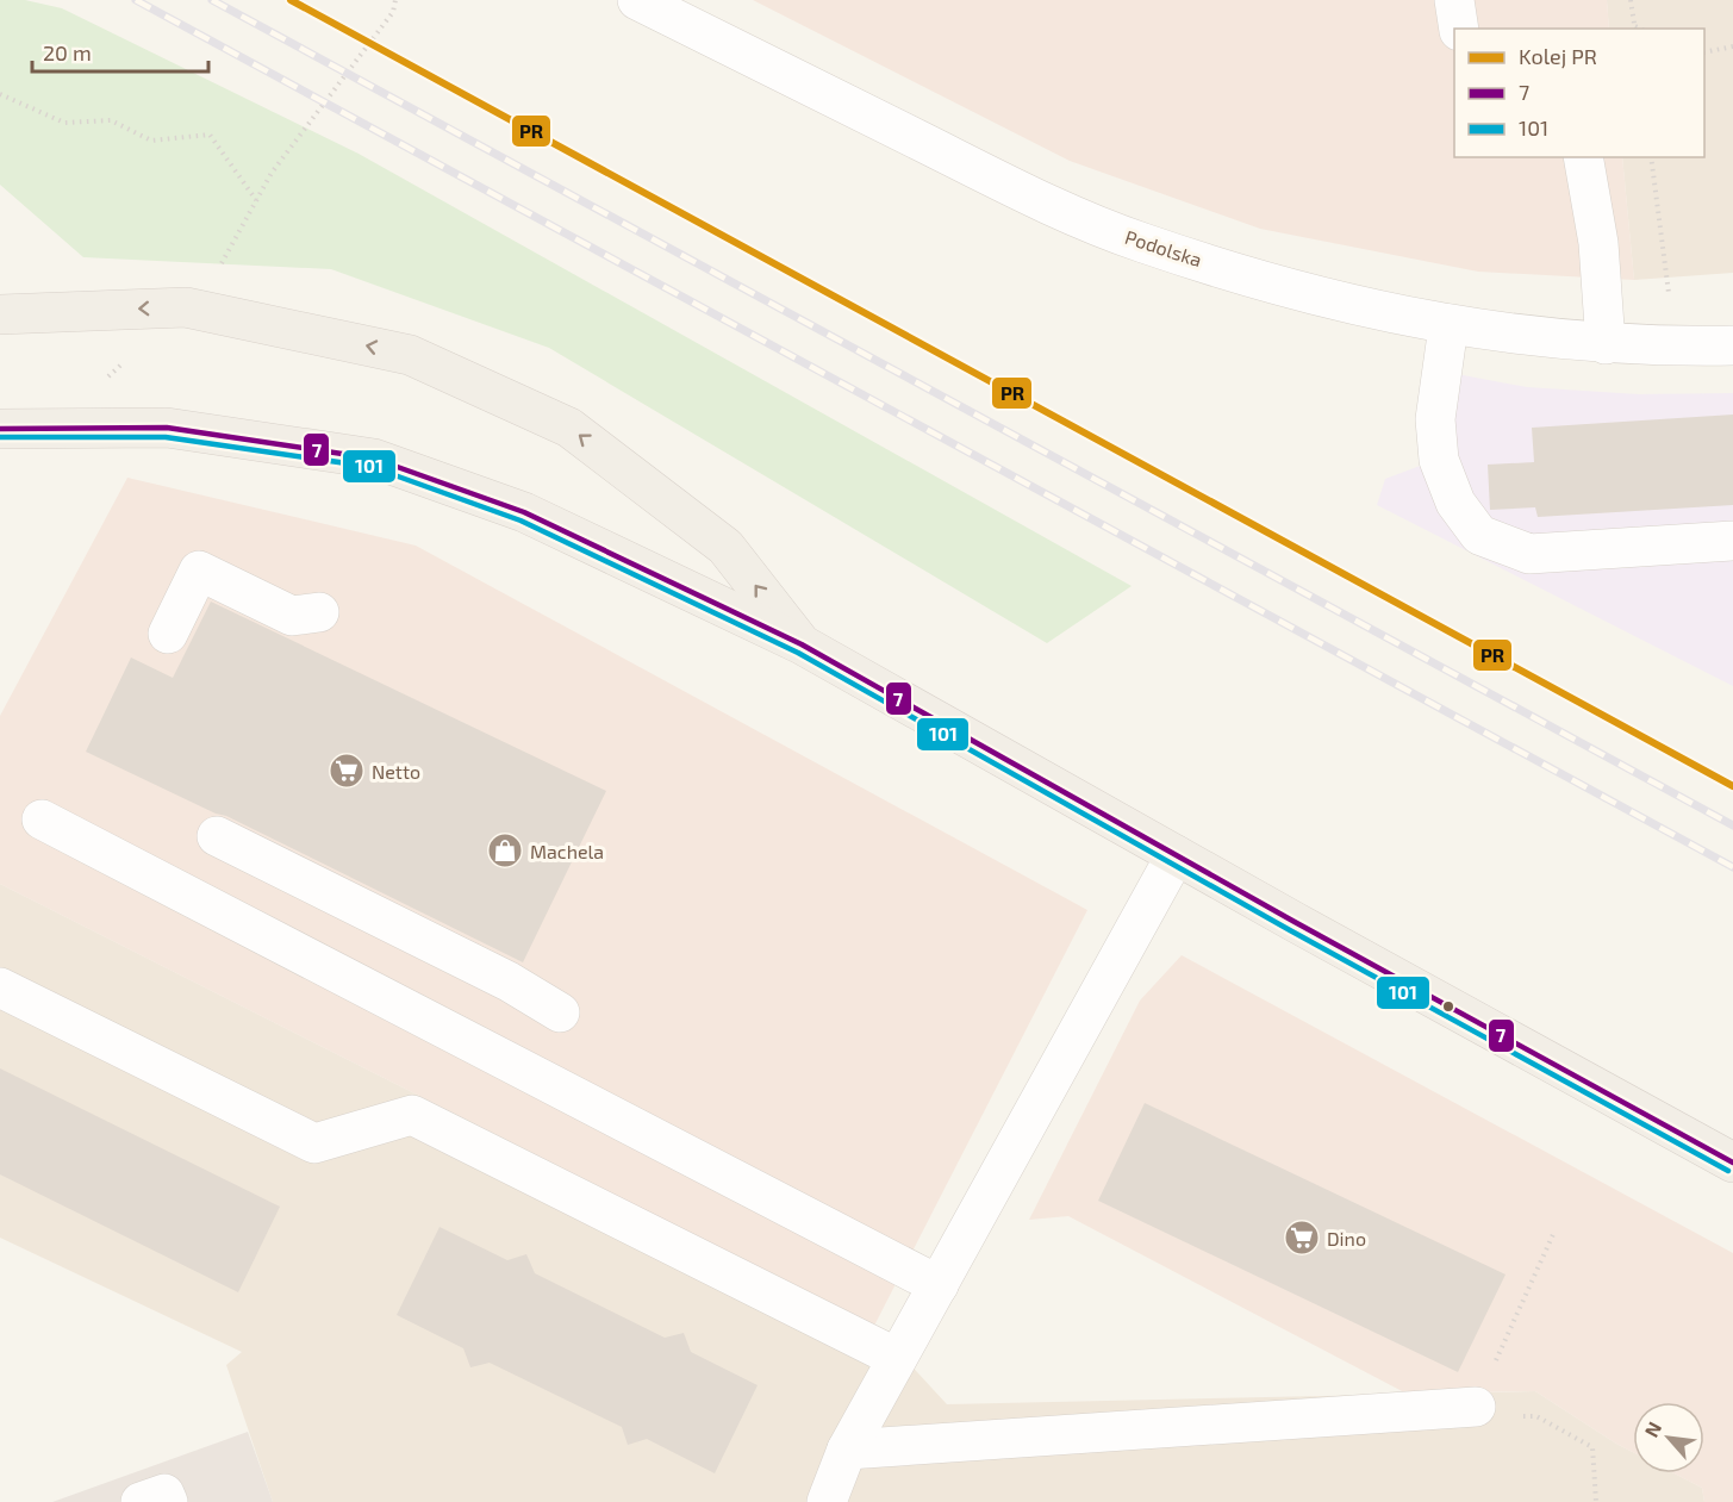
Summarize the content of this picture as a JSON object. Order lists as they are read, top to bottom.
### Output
{
  "streets": {
    "street": ["Podolska"]
  },
  "places": {
    "supermarket": ["Netto", "Dino"],
    "shop": ["Machela"]
  },
  "lines": ["rail line PR", "transit line 7", "transit line 101"],
  "legend": ["Kolej PR", "7", "101"],
  "scale_bar": "20 m",
  "north": "top left"
}
